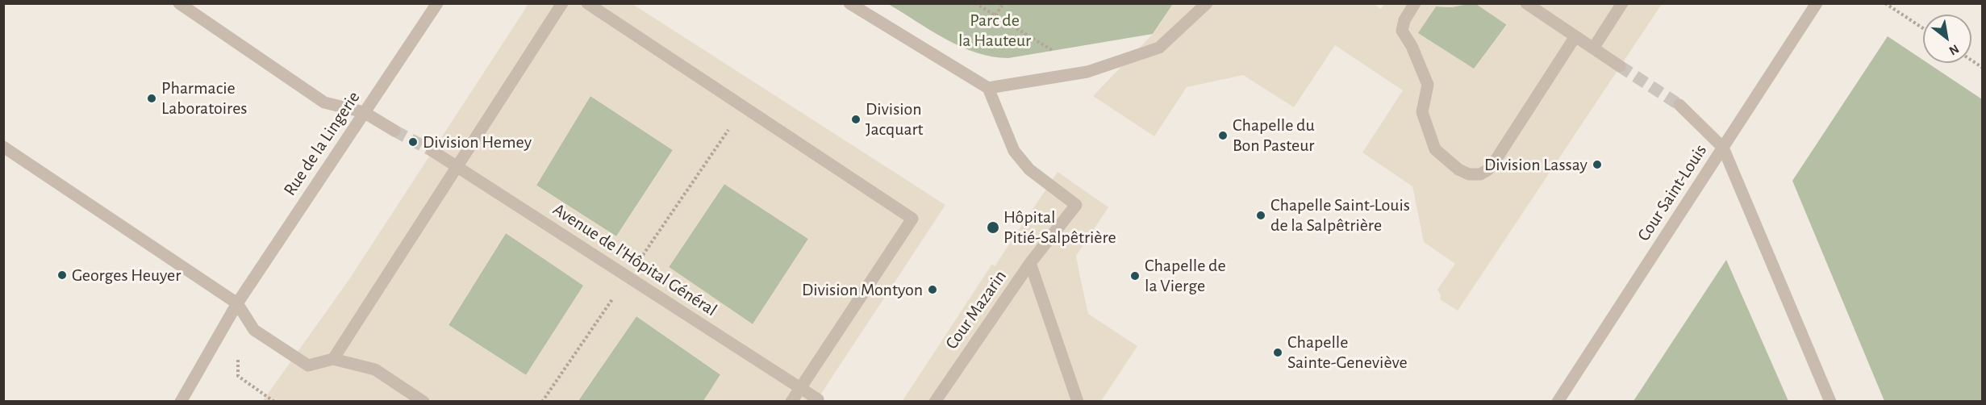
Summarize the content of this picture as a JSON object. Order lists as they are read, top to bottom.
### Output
{
  "streets": {
    "lane": [
      "Rue de la Lingerie",
      "Cour Saint-Louis",
      "Avenue de l'Hôpital Général",
      "Cour Mazarin"
    ]
  },
  "parks": ["Parc de la Hauteur"],
  "places": [
    "Pharmacie Laboratoires",
    "Division Jacquart",
    "Chapelle du Bon Pasteur",
    "Division Hemey",
    "Division Lassay",
    "Chapelle Saint-Louis de la Salpêtrière",
    "Hôpital Pitié-Salpêtrière",
    "Georges Heuyer",
    "Chapelle de la Vierge",
    "Division Montyon",
    "Chapelle Sainte-Geneviève"
  ],
  "north": "bottom right"
}
